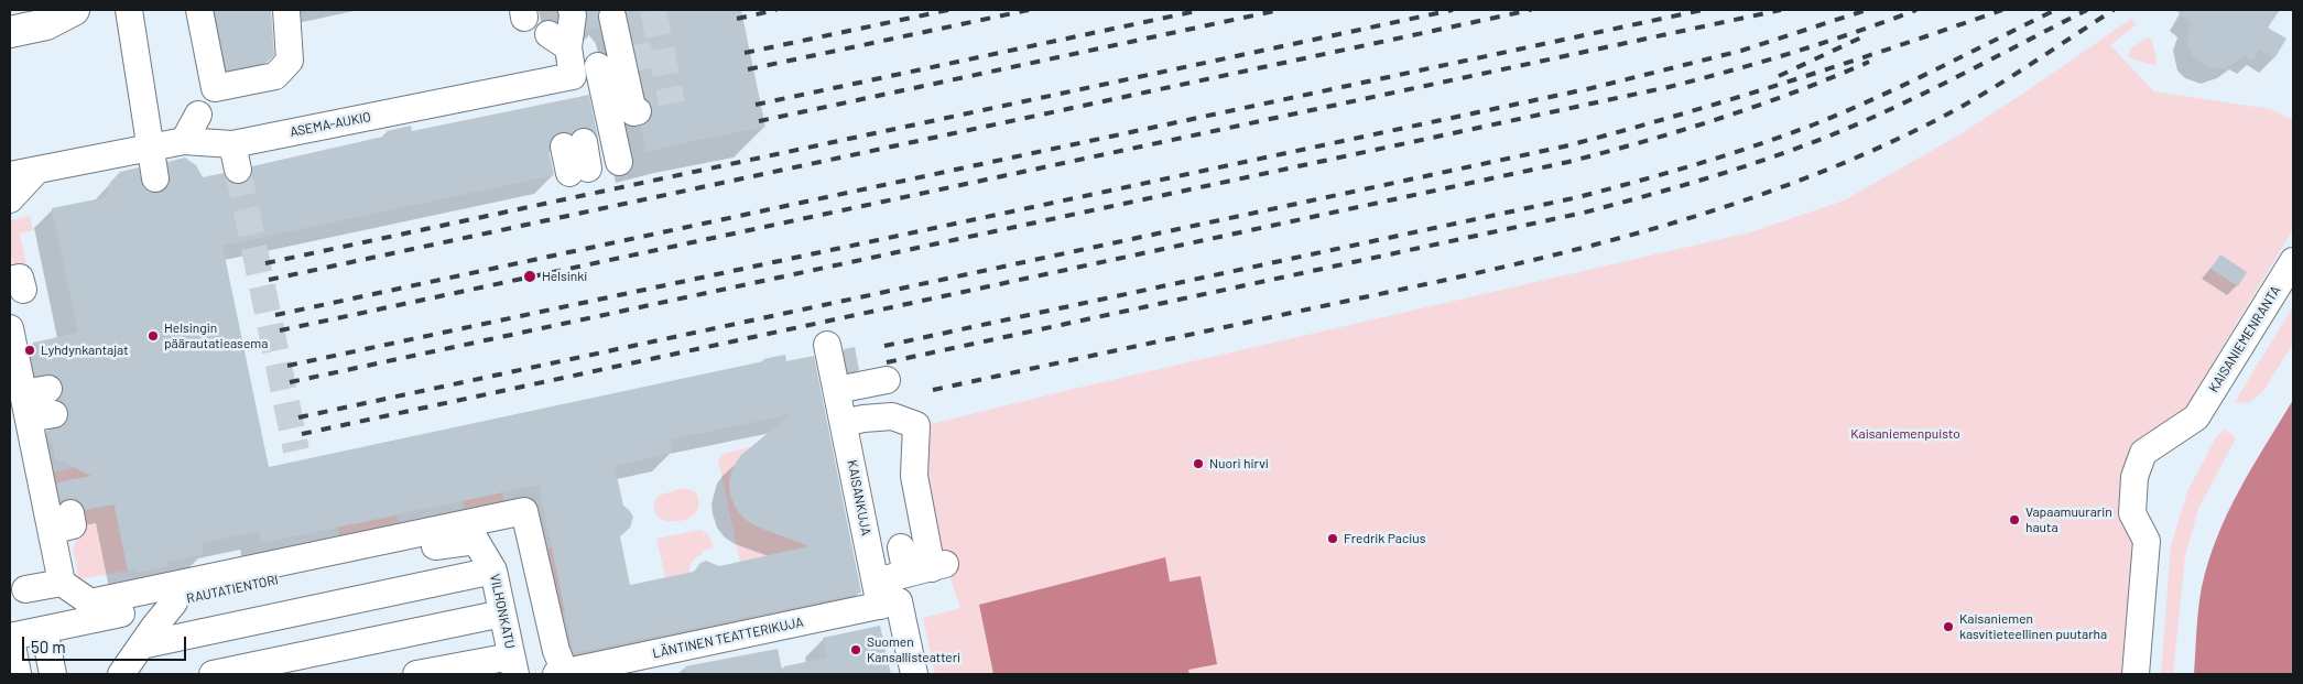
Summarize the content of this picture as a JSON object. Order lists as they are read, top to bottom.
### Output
{
  "streets": {
    "street": [
      "ASEMA-AUKIO",
      "KAISANIEMENRANTA",
      "KAISANKUJA",
      "RAUTATIENTORI",
      "VILHONKATU",
      "LÄNTINEN TEATTERIKUJA"
    ]
  },
  "crossings": [
    ["KAISANKUJA", "LÄNTINEN TEATTERIKUJA"],
    ["RAUTATIENTORI", "VILHONKATU"]
  ],
  "parks": ["Kaisaniemenpuisto"],
  "places": [
    "Helsinki",
    "Helsingin päärautatieasema",
    "Lyhdynkantajat",
    "Nuori hirvi",
    "Vapaamuurarin hauta",
    "Fredrik Pacius",
    "Kaisaniemen kasvitieteellinen puutarha",
    "Suomen Kansallisteatteri"
  ],
  "scale_bar": "50 m"
}
